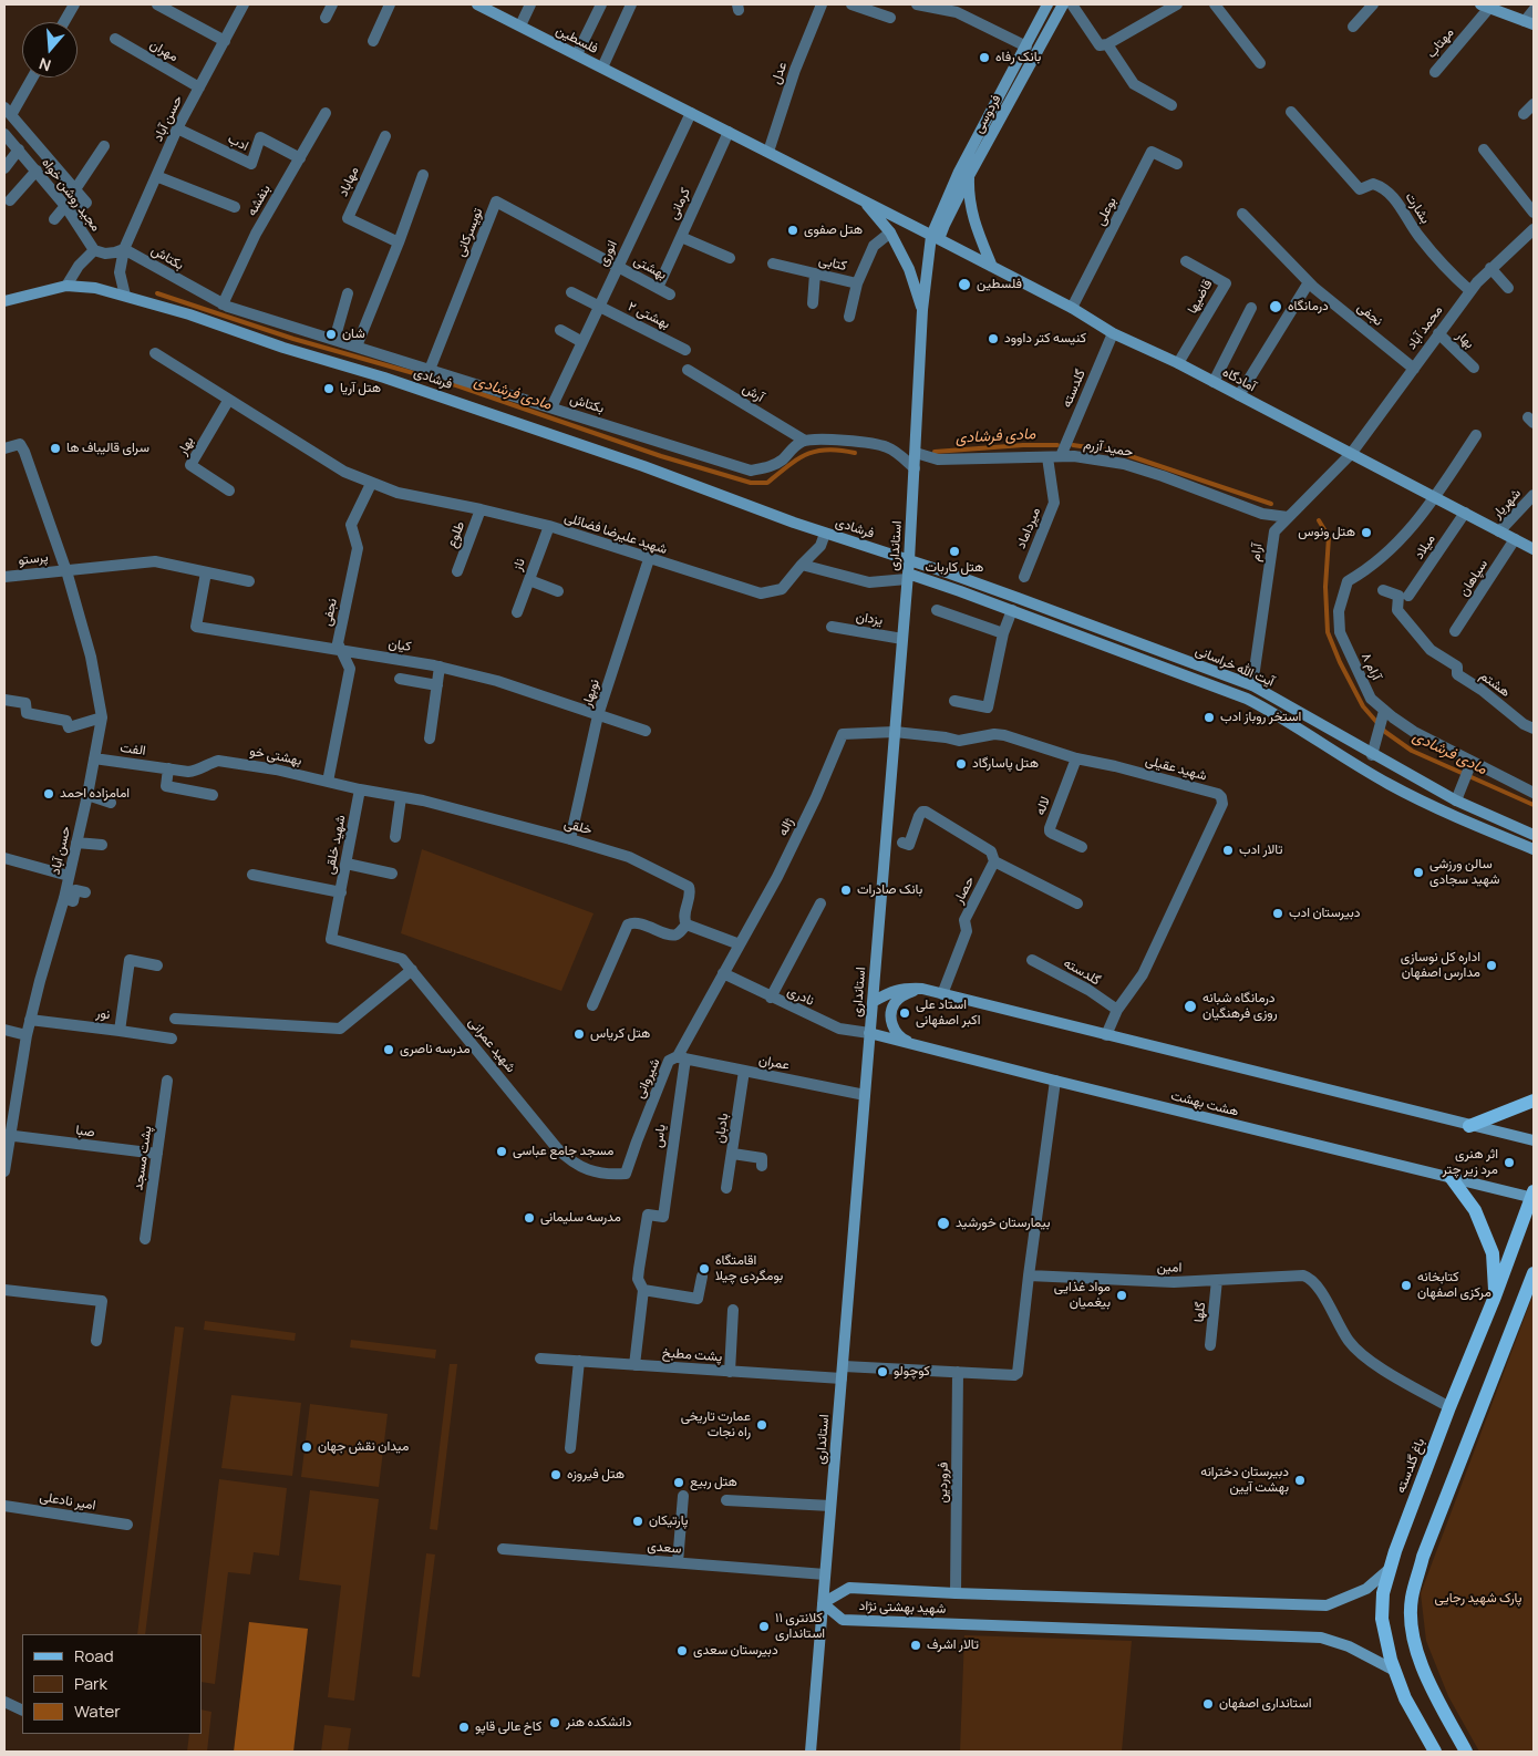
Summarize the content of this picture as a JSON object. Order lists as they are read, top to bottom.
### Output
{
  "streets": {
    "main road": [
      "فلسطین",
      "فردوسی",
      "فرشادی",
      "آمادگاه",
      "استانداری",
      "آیت الله خراسانی",
      "هشت بهشت",
      "باغ گلدسته",
      "شهید بهشتی نژاد"
    ],
    "street": [
      "مهتاب",
      "مهران",
      "عدل",
      "حسن آباد",
      "ادب",
      "مهاباد",
      "مجید روشن خواه",
      "بنفشه",
      "کرمانی",
      "بشارت",
      "بوعلی",
      "تویسرکانی",
      "انوری",
      "بکتاش",
      "کتابی",
      "بهشتی",
      "قاضیها",
      "نجفی",
      "بهشتی ۲",
      "محمد آباد",
      "بهار",
      "گلدسته",
      "آرش",
      "حمید آزرم",
      "شهریار",
      "میرداماد",
      "شهید علیرضا فضائلی",
      "طلوع",
      "میلاد",
      "آرام",
      "پرستو",
      "ناز",
      "سپاهان",
      "یزدان",
      "کیان",
      "۸ آرام",
      "هشتم",
      "نوبهار",
      "الفت",
      "بهشتی خو",
      "شهید عقیلی",
      "لاله",
      "خلقی",
      "ژاله",
      "شهید خلقی",
      "حصار",
      "نادری",
      "نور",
      "شهید عمرانی",
      "عمران",
      "شیروانی",
      "بادبان",
      "صبا",
      "یاس",
      "پشت مسجد",
      "امین",
      "گلها",
      "پشت مطبخ",
      "فروردین",
      "امیر نادعلی",
      "سعدی"
    ]
  },
  "crossings": [
    ["فلسطین", "عدل"],
    ["فلسطین", "فردوسی"],
    ["فلسطین", "کرمانی"],
    ["فلسطین", "انوری"],
    ["فلسطین", "آمادگاه"],
    ["فلسطین", "استانداری"],
    ["مهران", "حسن آباد"],
    ["فردوسی", "آمادگاه"],
    ["فردوسی", "استانداری"],
    ["حسن آباد", "ادب"],
    ["حسن آباد", "مجید روشن خواه"],
    ["حسن آباد", "بکتاش"],
    ["حسن آباد", "فرشادی"],
    ["حسن آباد", "پرستو"],
    ["حسن آباد", "الفت"],
    ["حسن آباد", "نور"],
    ["حسن آباد", "صبا"],
    ["ادب", "بنفشه"],
    ["مجید روشن خواه", "بکتاش"],
    ["بنفشه", "بکتاش"],
    ["کرمانی", "بهشتی"],
    ["بشارت", "محمد آباد"],
    ["بوعلی", "آمادگاه"],
    ["تویسرکانی", "انوری"],
    ["تویسرکانی", "بکتاش"],
    ["تویسرکانی", "بهشتی"],
    ["انوری", "بکتاش"],
    ["انوری", "بهشتی"],
    ["انوری", "بهشتی ۲"],
    ["بکتاش", "آرش"],
    ["قاضیها", "آمادگاه"],
    ["نجفی", "محمد آباد"],
    ["نجفی", "شهید علیرضا فضائلی"],
    ["نجفی", "کیان"],
    ["نجفی", "بهشتی خو"],
    ["محمد آباد", "بهار"],
    ["محمد آباد", "آمادگاه"],
    ["محمد آباد", "آرام"],
    ["فرشادی", "شهید علیرضا فضائلی"],
    ["فرشادی", "استانداری"],
    ["فرشادی", "آیت الله خراسانی"],
    ["آمادگاه", "گلدسته"],
    ["آمادگاه", "شهریار"],
    ["آمادگاه", "استانداری"],
    ["آمادگاه", "میلاد"],
    ["آمادگاه", "آرام"],
    ["آمادگاه", "سپاهان"],
    ["آمادگاه", "۸ آرام"],
    ["گلدسته", "حمید آزرم"],
    ["گلدسته", "شهید عقیلی"],
    ["حمید آزرم", "میرداماد"],
    ["حمید آزرم", "استانداری"],
    ["حمید آزرم", "آرام"],
    ["شهید علیرضا فضائلی", "طلوع"],
    ["شهید علیرضا فضائلی", "ناز"],
    ["شهید علیرضا فضائلی", "نوبهار"],
    ["استانداری", "یزدان"],
    ["استانداری", "آیت الله خراسانی"],
    ["استانداری", "شهید عقیلی"],
    ["استانداری", "ژاله"],
    ["استانداری", "نادری"],
    ["استانداری", "عمران"],
    ["استانداری", "هشت بهشت"],
    ["استانداری", "پشت مطبخ"],
    ["استانداری", "سعدی"],
    ["استانداری", "شهید بهشتی نژاد"],
    ["آرام", "آیت الله خراسانی"],
    ["پرستو", "کیان"],
    ["کیان", "نوبهار"],
    ["نوبهار", "خلقی"],
    ["الفت", "بهشتی خو"],
    ["شهید عقیلی", "لاله"],
    ["شهید عقیلی", "ژاله"],
    ["خلقی", "شهید خلقی"],
    ["ژاله", "نادری"],
    ["ژاله", "شیروانی"],
    ["شهید خلقی", "شهید عمرانی"],
    ["نادری", "شیروانی"],
    ["نادری", "هشت بهشت"],
    ["شهید عمرانی", "شیروانی"],
    ["عمران", "شیروانی"],
    ["عمران", "بادبان"],
    ["عمران", "یاس"],
    ["شیروانی", "یاس"],
    ["هشت بهشت", "باغ گلدسته"],
    ["صبا", "پشت مسجد"],
    ["امین", "گلها"],
    ["امین", "باغ گلدسته"],
    ["باغ گلدسته", "شهید بهشتی نژاد"],
    ["فروردین", "شهید بهشتی نژاد"]
  ],
  "water": ["مادی فرشادی"],
  "parks": ["پارک شهید رجایی"],
  "places": [
    "بانک رفاه",
    "هتل صفوی",
    "فلسطین",
    "درمانگاه",
    "شان",
    "کنیسه کتر داوود",
    "هتل آریا",
    "سرای قالیباف ها",
    "هتل ونوس",
    "هتل کاربات",
    "استخر روباز ادب",
    "هتل پاسارگاد",
    "امامزاده احمد",
    "تالار ادب",
    "سالن ورزشی شهید سجادی",
    "بانک صادرات",
    "دبیرستان ادب",
    "اداره کل نوسازی مدارس اصفهان",
    "درمانگاه شبانه روزی فرهنگیان",
    "استاد علی اکبر اصفهانی",
    "هتل کریاس",
    "مدرسه ناصری",
    "مسجد جامع عباسی",
    "اثر هنری مرد زیر چتر",
    "مدرسه سلیمانی",
    "بیمارستان خورشید",
    "اقامتگاه بومگردی چیلا",
    "کتابخانه مرکزی اصفهان",
    "مواد غذایی بیغمیان",
    "کوچولو",
    "عمارت تاریخی راه نجات",
    "میدان نقش جهان",
    "هتل فیروزه",
    "دبیرستان دخترانه بهشت آیین",
    "هتل ربیع",
    "پارتیکان",
    "کلانتری ۱۱ استانداری",
    "تالار اشرف",
    "دبیرستان سعدی",
    "استانداری اصفهان",
    "دانشکده هنر",
    "کاخ عالی قاپو"
  ],
  "legend": ["Road", "Park", "Water"],
  "north": "bottom"
}
